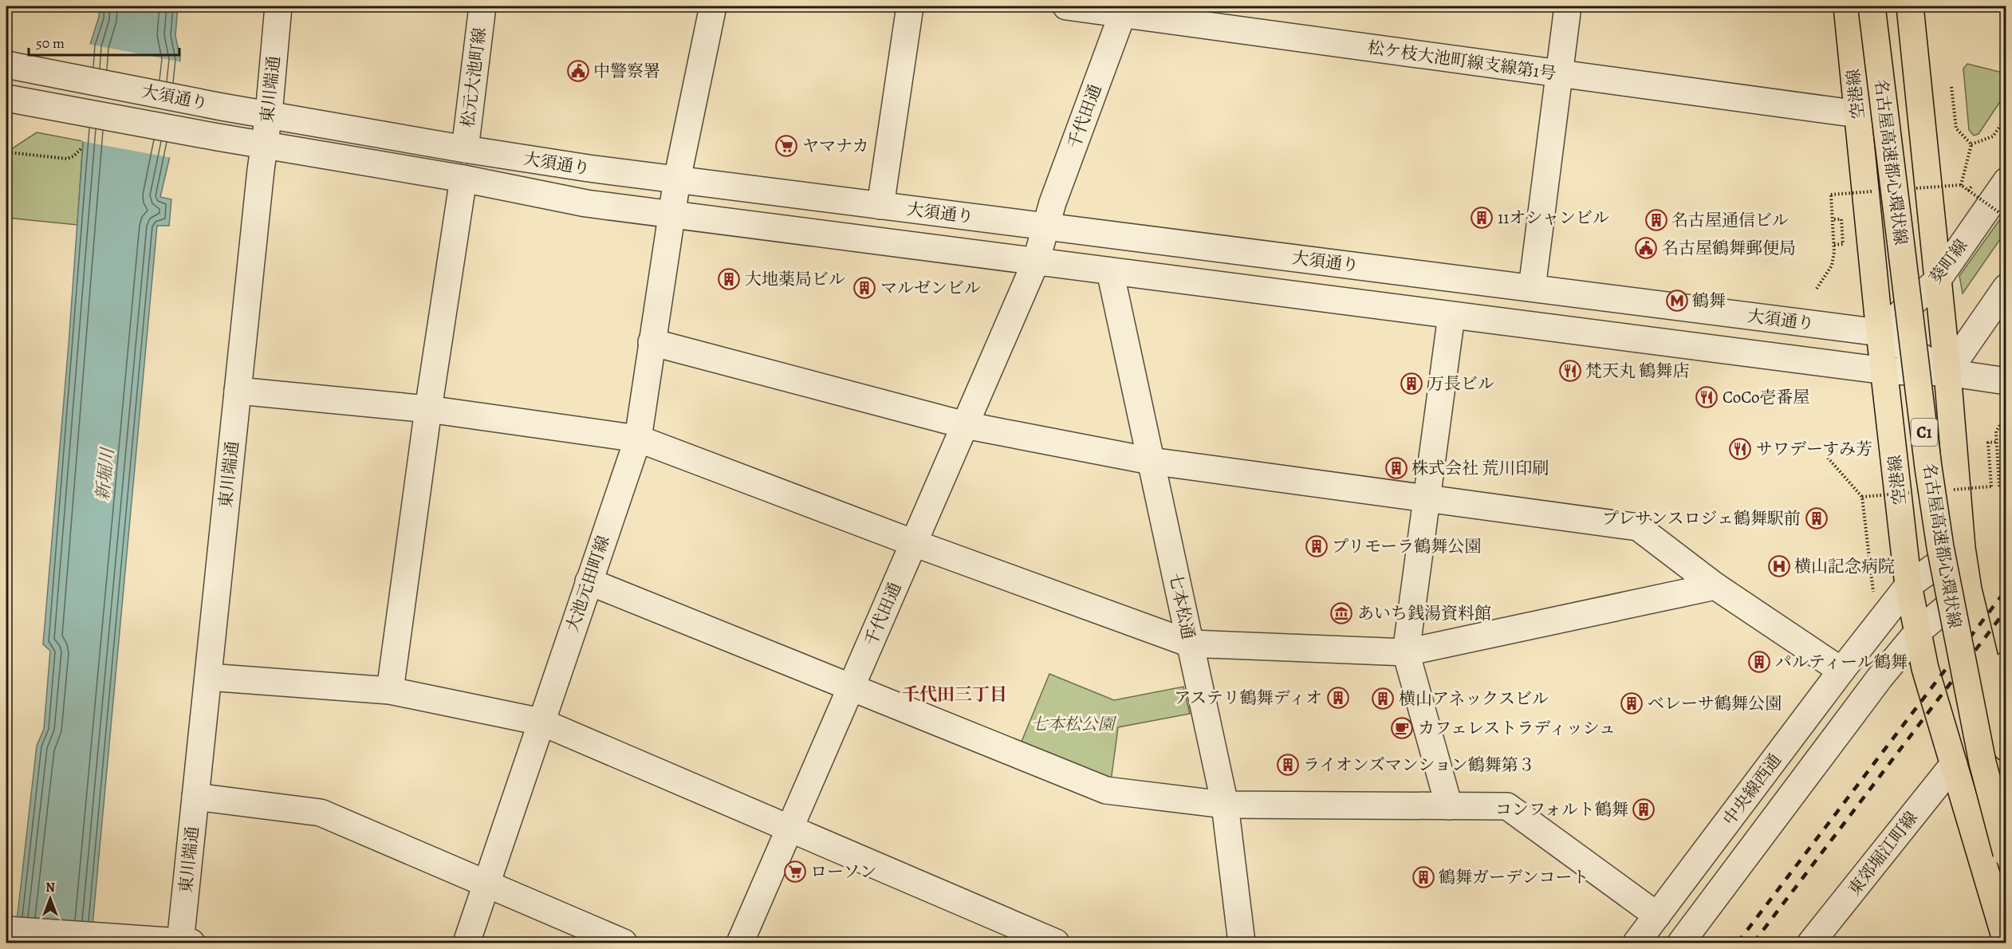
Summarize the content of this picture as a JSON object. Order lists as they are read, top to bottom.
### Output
{
  "streets": {
    "main road": ["空港線", "名古屋高速都心環状線", "C1"],
    "street": [
      "松ケ枝大池町線支線第1号",
      "松元大池町線",
      "東川端通",
      "大須通り",
      "千代田通",
      "葵町線",
      "大池元田町線",
      "七本松通",
      "中央線西通",
      "東郊堀江町線"
    ]
  },
  "crossings": [
    ["松ケ枝大池町線支線第1号", "空港線"],
    ["松ケ枝大池町線支線第1号", "千代田通"],
    ["松元大池町線", "大須通り"],
    ["東川端通", "大須通り"],
    ["空港線", "大須通り"],
    ["空港線", "葵町線"],
    ["空港線", "中央線西通"],
    ["空港線", "東郊堀江町線"],
    ["大須通り", "千代田通"],
    ["大須通り", "葵町線"],
    ["大須通り", "大池元田町線"],
    ["大須通り", "七本松通"]
  ],
  "districts": ["千代田三丁目"],
  "water": ["新堀川"],
  "parks": ["七本松公園"],
  "places": {
    "public building": ["中警察署", "名古屋鶴舞郵便局"],
    "supermarket": ["ヤマナカ", "ローソン"],
    "building": [
      "11オシャンビル",
      "名古屋通信ビル",
      "大地薬局ビル",
      "マルゼンビル",
      "万長ビル",
      "株式会社 荒川印刷",
      "プレサンスロジェ鶴舞駅前",
      "プリモーラ鶴舞公園",
      "パルティール鶴舞",
      "アステリ鶴舞ディオ",
      "横山アネックスビル",
      "ベレーサ鶴舞公園",
      "ライオンズマンション鶴舞第３",
      "コンフォルト鶴舞",
      "鶴舞ガーデンコート"
    ],
    "metro station": ["鶴舞"],
    "restaurant": ["梵天丸 鶴舞店", "CoCo壱番屋", "サワデーすみ芳"],
    "hospital": ["横山記念病院"],
    "museum": ["あいち銭湯資料館"],
    "cafe": ["カフェレストラディッシュ"]
  },
  "scale_bar": "50 m",
  "north": "top"
}
